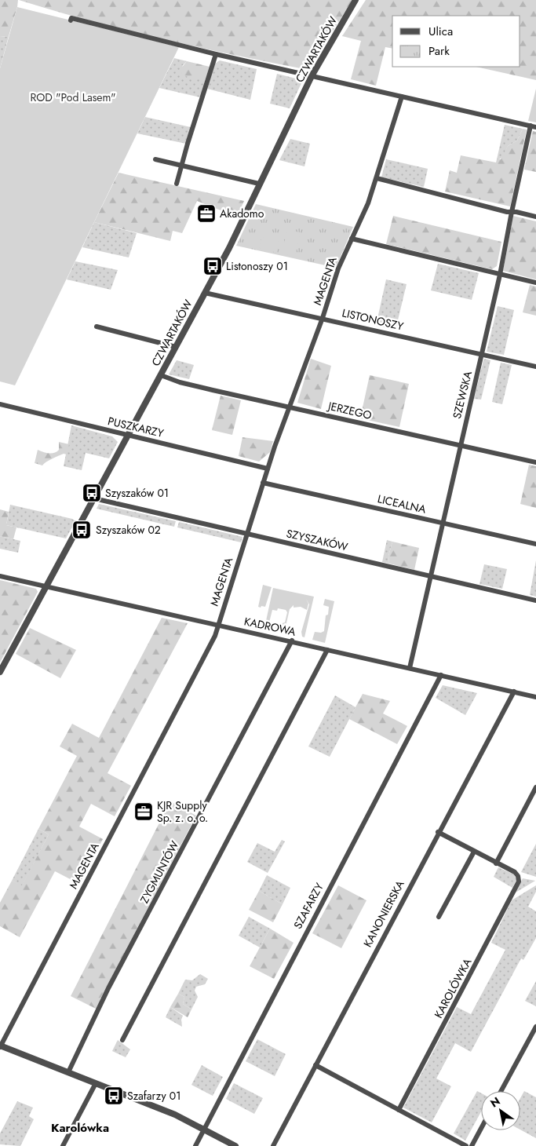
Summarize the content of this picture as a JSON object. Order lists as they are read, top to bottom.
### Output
{
  "streets": {
    "street": [
      "CZWARTAKÓW",
      "MAGENTA",
      "LISTONOSZY",
      "SZEWSKA",
      "JERZEGO",
      "PUSZKARZY",
      "LICEALNA",
      "SZYSZAKÓW",
      "KADROWA",
      "ZYGMUNTÓW",
      "SZAFARZY",
      "KANONIERSKA",
      "KAROLÓWKA"
    ]
  },
  "crossings": [
    ["CZWARTAKÓW", "LISTONOSZY"],
    ["CZWARTAKÓW", "JERZEGO"],
    ["CZWARTAKÓW", "PUSZKARZY"],
    ["CZWARTAKÓW", "SZYSZAKÓW"],
    ["CZWARTAKÓW", "KADROWA"],
    ["MAGENTA", "LISTONOSZY"],
    ["MAGENTA", "JERZEGO"],
    ["MAGENTA", "PUSZKARZY"],
    ["MAGENTA", "LICEALNA"],
    ["MAGENTA", "SZYSZAKÓW"],
    ["MAGENTA", "KADROWA"],
    ["LISTONOSZY", "SZEWSKA"],
    ["SZEWSKA", "JERZEGO"],
    ["SZEWSKA", "LICEALNA"],
    ["SZEWSKA", "SZYSZAKÓW"],
    ["SZEWSKA", "KADROWA"],
    ["KADROWA", "ZYGMUNTÓW"],
    ["KADROWA", "SZAFARZY"],
    ["KADROWA", "KANONIERSKA"]
  ],
  "districts": ["Karolówka"],
  "parks": ["ROD \"Pod Lasem\""],
  "places": {
    "office": ["Akadomo", "KJR Supply Sp. z. o. o."],
    "bus stop": [
      "Listonoszy 01",
      "Szyszaków 01",
      "Szyszaków 02",
      "Szafarzy 01"
    ]
  },
  "legend": ["Ulica", "Park"],
  "north": "top left"
}
